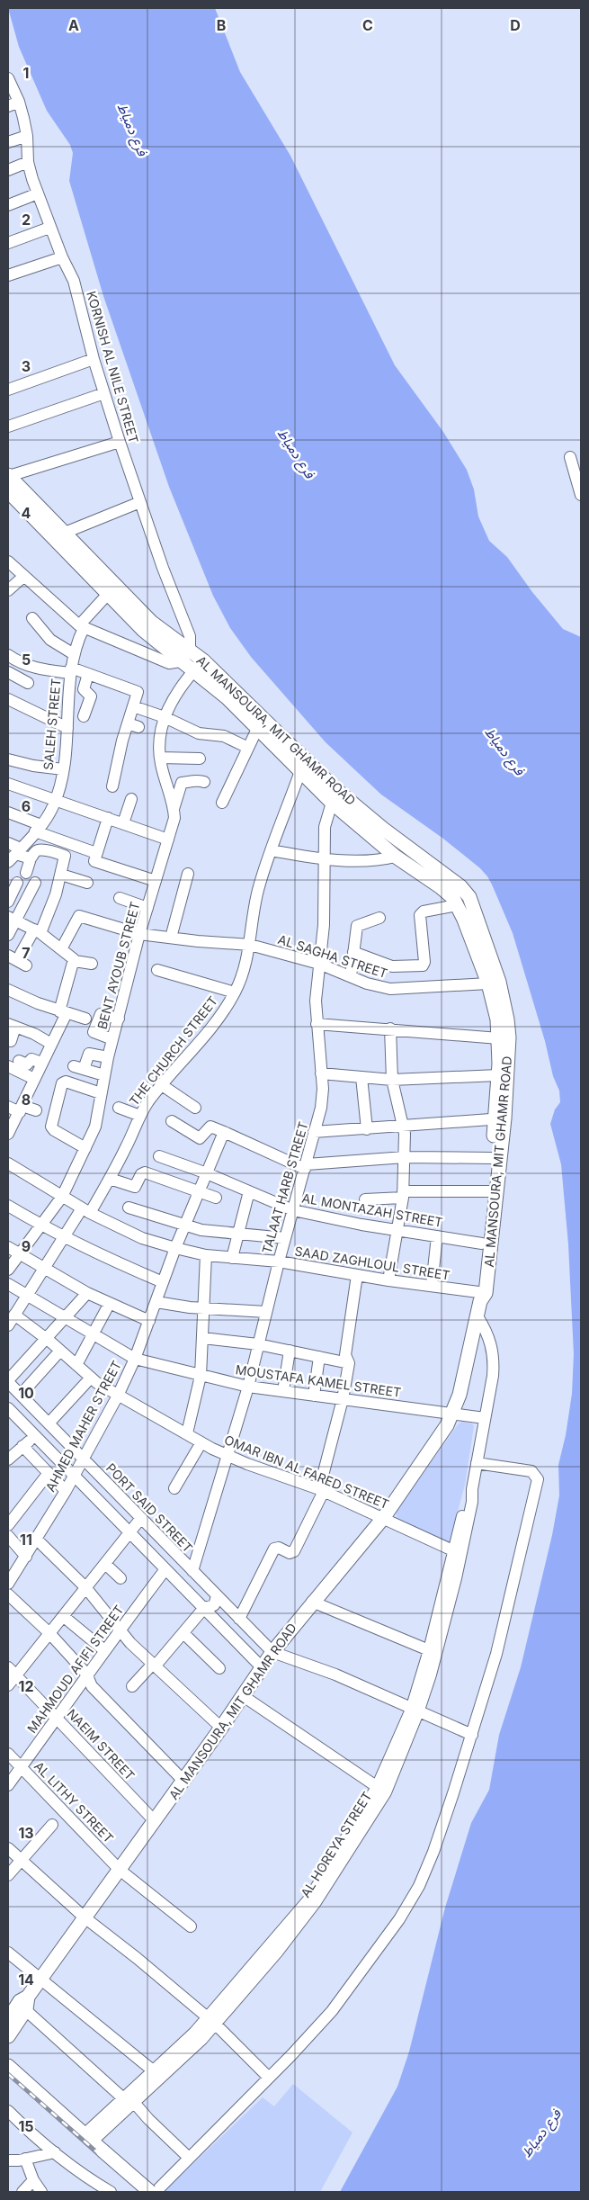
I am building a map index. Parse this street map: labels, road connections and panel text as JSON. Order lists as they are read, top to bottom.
{
  "streets": {
    "main road": ["AL MANSOURA, MIT GHAMR ROAD"],
    "street": [
      "KORNISH AL NILE STREET",
      "SALEH STREET",
      "AL SAGHA STREET",
      "BENT AYOUB STREET",
      "THE CHURCH STREET",
      "TALAAT HARB STREET",
      "AL MONTAZAH STREET",
      "SAAD ZAGHLOUL STREET",
      "MOUSTAFA KAMEL STREET",
      "AHMED MAHER STREET",
      "OMAR IBN AL FARED STREET",
      "PORT SAID STREET",
      "MAHMOUD AFIFI STREET",
      "NAEIM STREET",
      "AL LITHY STREET",
      "AL HOREYA STREET"
    ]
  },
  "crossings": [
    ["KORNISH AL NILE STREET", "AL MANSOURA, MIT GHAMR ROAD"],
    ["SALEH STREET", "AL MANSOURA, MIT GHAMR ROAD"],
    ["AL MANSOURA, MIT GHAMR ROAD", "AL SAGHA STREET"],
    ["AL MANSOURA, MIT GHAMR ROAD", "BENT AYOUB STREET"],
    ["AL MANSOURA, MIT GHAMR ROAD", "THE CHURCH STREET"],
    ["AL MANSOURA, MIT GHAMR ROAD", "TALAAT HARB STREET"],
    ["AL MANSOURA, MIT GHAMR ROAD", "AL MONTAZAH STREET"],
    ["AL MANSOURA, MIT GHAMR ROAD", "SAAD ZAGHLOUL STREET"],
    ["AL MANSOURA, MIT GHAMR ROAD", "MOUSTAFA KAMEL STREET"],
    ["AL MANSOURA, MIT GHAMR ROAD", "OMAR IBN AL FARED STREET"],
    ["AL MANSOURA, MIT GHAMR ROAD", "PORT SAID STREET"],
    ["AL MANSOURA, MIT GHAMR ROAD", "NAEIM STREET"],
    ["AL MANSOURA, MIT GHAMR ROAD", "AL LITHY STREET"],
    ["AL MANSOURA, MIT GHAMR ROAD", "AL HOREYA STREET"],
    ["AL SAGHA STREET", "BENT AYOUB STREET"],
    ["AL SAGHA STREET", "THE CHURCH STREET"],
    ["AL SAGHA STREET", "TALAAT HARB STREET"],
    ["BENT AYOUB STREET", "SAAD ZAGHLOUL STREET"],
    ["THE CHURCH STREET", "SAAD ZAGHLOUL STREET"],
    ["THE CHURCH STREET", "MOUSTAFA KAMEL STREET"],
    ["THE CHURCH STREET", "OMAR IBN AL FARED STREET"],
    ["TALAAT HARB STREET", "AL MONTAZAH STREET"],
    ["TALAAT HARB STREET", "SAAD ZAGHLOUL STREET"],
    ["TALAAT HARB STREET", "MOUSTAFA KAMEL STREET"],
    ["TALAAT HARB STREET", "OMAR IBN AL FARED STREET"],
    ["TALAAT HARB STREET", "PORT SAID STREET"],
    ["AL MONTAZAH STREET", "AHMED MAHER STREET"],
    ["SAAD ZAGHLOUL STREET", "AHMED MAHER STREET"],
    ["MOUSTAFA KAMEL STREET", "AHMED MAHER STREET"],
    ["MOUSTAFA KAMEL STREET", "AL HOREYA STREET"],
    ["AHMED MAHER STREET", "OMAR IBN AL FARED STREET"],
    ["AHMED MAHER STREET", "PORT SAID STREET"],
    ["OMAR IBN AL FARED STREET", "AL HOREYA STREET"],
    ["MAHMOUD AFIFI STREET", "NAEIM STREET"],
    ["MAHMOUD AFIFI STREET", "AL LITHY STREET"]
  ],
  "water": ["فرع دمياط"],
  "grid": {
    "columns": [
      "A",
      "B",
      "C",
      "D"
    ],
    "rows": [
      "1",
      "2",
      "3",
      "4",
      "5",
      "6",
      "7",
      "8",
      "9",
      "10",
      "11",
      "12",
      "13",
      "14",
      "15"
    ]
  }
}
